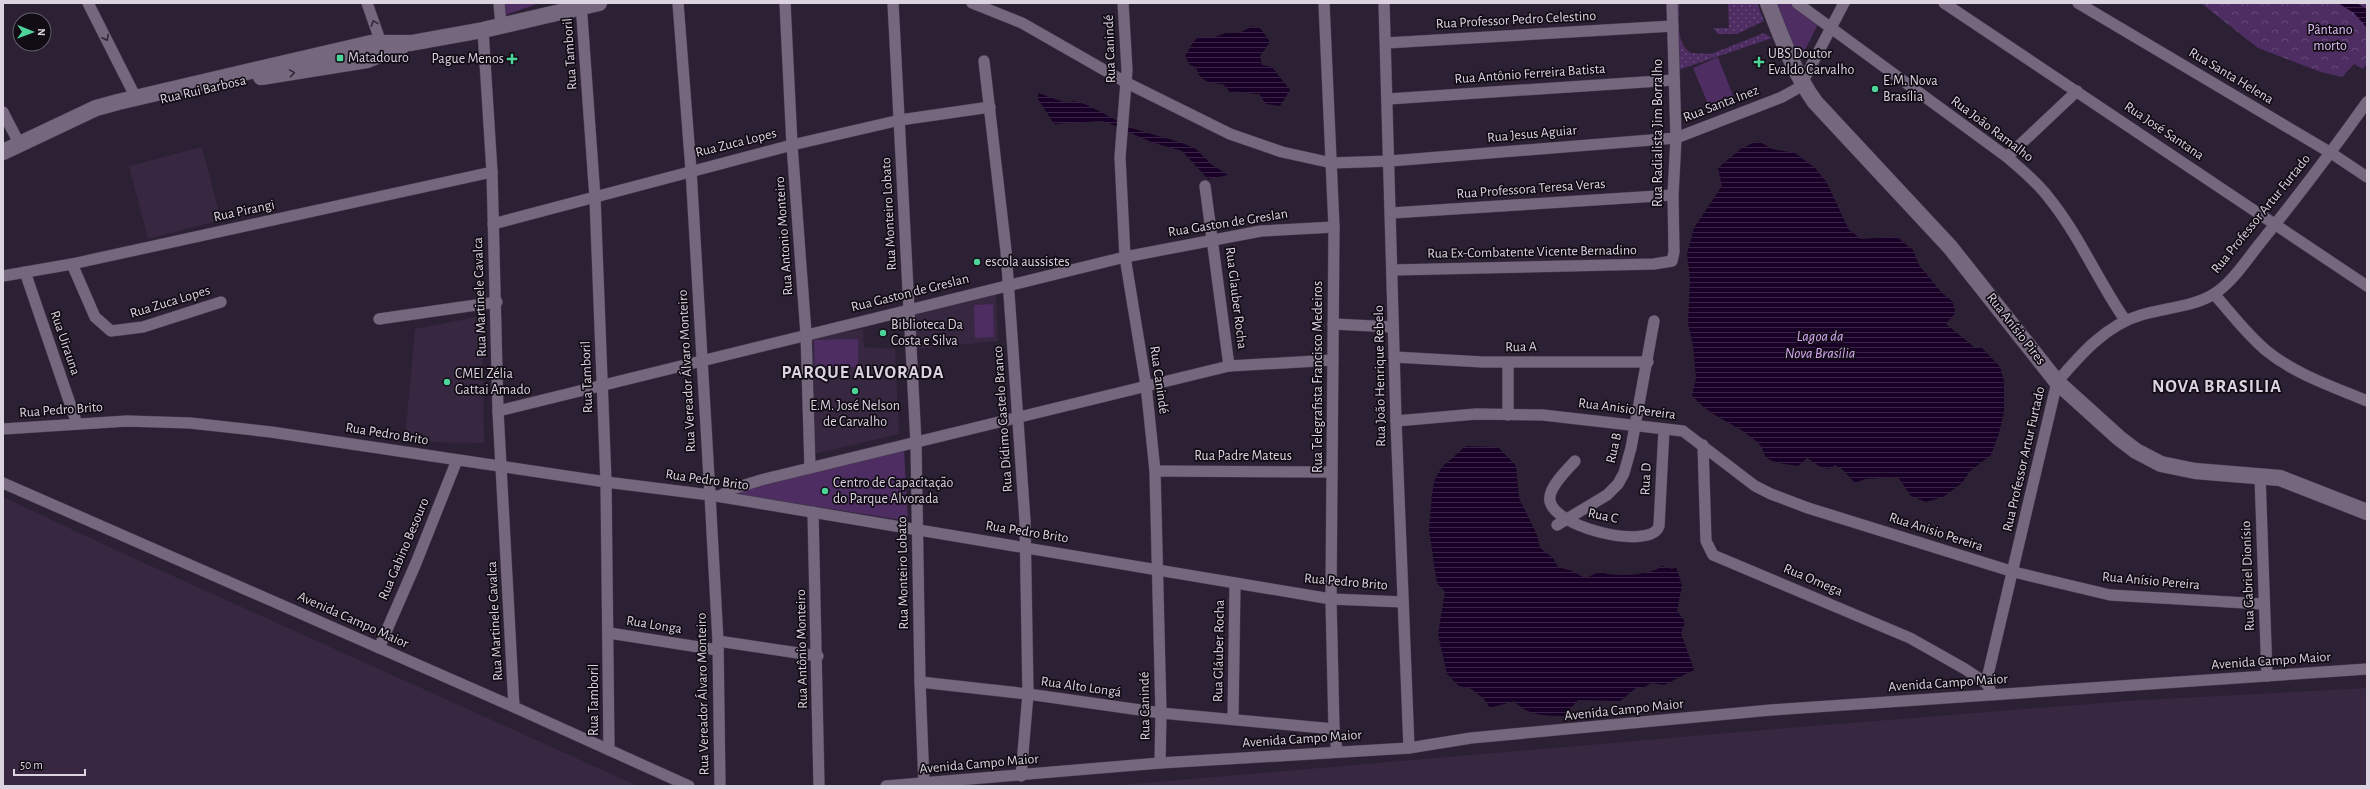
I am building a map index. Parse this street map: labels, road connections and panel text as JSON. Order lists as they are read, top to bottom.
{
  "streets": {
    "street": [
      "Rua Professor Pedro Celestino",
      "Rua Canindé",
      "Rua Tamboril",
      "Rua Antônio Ferreira Batista",
      "Rua Santa Helena",
      "Rua Rui Barbosa",
      "Rua Santa Inez",
      "Rua João Ramalho",
      "Rua José Santana",
      "Rua Radialista Jim Borralho",
      "Rua Jesus Aguiar",
      "Rua Zuca Lopes",
      "Rua Professora Teresa Veras",
      "Rua Pirangi",
      "Rua Monteiro Lobato",
      "Rua Professor Artur Furtado",
      "Rua Gaston de Greslan",
      "Rua Antonio Monteiro",
      "Rua Ex-Combatente Vicente Bernadino",
      "Rua Martinele Cavalca",
      "Rua Glauber Rocha",
      "Rua Anísio Pires",
      "Rua Uirauna",
      "Rua A",
      "Rua Vereador Álvaro Monteiro",
      "Rua João Henrique Rebelo",
      "Rua Telegrafista Francisco Medeiros",
      "Rua Anisio Pereira",
      "Rua Pedro Brito",
      "Rua Dídimo Castelo Branco",
      "Rua B",
      "Rua Padre Mateus",
      "Rua D",
      "Rua C",
      "Rua Gabino Besouro",
      "Rua Gabriel Dionísio",
      "Rua Omega",
      "Rua Anísio Pereira",
      "Avenida Campo Maior",
      "Rua Longa",
      "Rua Antônio Monteiro",
      "Rua Gláuber Rocha",
      "Rua Alto Longá"
    ]
  },
  "crossings": [
    ["Rua Professor Pedro Celestino", "Rua Radialista Jim Borralho"],
    ["Rua Professor Pedro Celestino", "Rua João Henrique Rebelo"],
    ["Rua Canindé", "Rua Jesus Aguiar"],
    ["Rua Canindé", "Rua Gaston de Greslan"],
    ["Rua Canindé", "Rua Pedro Brito"],
    ["Rua Canindé", "Rua Padre Mateus"],
    ["Rua Canindé", "Avenida Campo Maior"],
    ["Rua Canindé", "Rua Alto Longá"],
    ["Rua Tamboril", "Rua Rui Barbosa"],
    ["Rua Tamboril", "Rua Zuca Lopes"],
    ["Rua Tamboril", "Rua Gaston de Greslan"],
    ["Rua Tamboril", "Rua Pedro Brito"],
    ["Rua Tamboril", "Avenida Campo Maior"],
    ["Rua Tamboril", "Rua Longa"],
    ["Rua Antônio Ferreira Batista", "Rua Radialista Jim Borralho"],
    ["Rua Antônio Ferreira Batista", "Rua João Henrique Rebelo"],
    ["Rua Santa Helena", "Rua Professor Artur Furtado"],
    ["Rua Rui Barbosa", "Rua Martinele Cavalca"],
    ["Rua Santa Inez", "Rua João Ramalho"],
    ["Rua Santa Inez", "Rua Radialista Jim Borralho"],
    ["Rua Santa Inez", "Rua Jesus Aguiar"],
    ["Rua Santa Inez", "Rua Anísio Pires"],
    ["Rua João Ramalho", "Rua Professor Artur Furtado"],
    ["Rua José Santana", "Rua Professor Artur Furtado"],
    ["Rua Radialista Jim Borralho", "Rua Jesus Aguiar"],
    ["Rua Radialista Jim Borralho", "Rua Professora Teresa Veras"],
    ["Rua Radialista Jim Borralho", "Rua Ex-Combatente Vicente Bernadino"],
    ["Rua Jesus Aguiar", "Rua João Henrique Rebelo"],
    ["Rua Jesus Aguiar", "Rua Telegrafista Francisco Medeiros"],
    ["Rua Zuca Lopes", "Rua Pirangi"],
    ["Rua Zuca Lopes", "Rua Monteiro Lobato"],
    ["Rua Zuca Lopes", "Rua Antonio Monteiro"],
    ["Rua Zuca Lopes", "Rua Martinele Cavalca"],
    ["Rua Zuca Lopes", "Rua Vereador Álvaro Monteiro"],
    ["Rua Zuca Lopes", "Rua Dídimo Castelo Branco"],
    ["Rua Professora Teresa Veras", "Rua João Henrique Rebelo"],
    ["Rua Pirangi", "Rua Martinele Cavalca"],
    ["Rua Pirangi", "Rua Uirauna"],
    ["Rua Monteiro Lobato", "Rua Gaston de Greslan"],
    ["Rua Monteiro Lobato", "Rua Pedro Brito"],
    ["Rua Monteiro Lobato", "Avenida Campo Maior"],
    ["Rua Monteiro Lobato", "Rua Alto Longá"],
    ["Rua Professor Artur Furtado", "Rua Anísio Pires"],
    ["Rua Professor Artur Furtado", "Rua Anisio Pereira"],
    ["Rua Professor Artur Furtado", "Rua Omega"],
    ["Rua Professor Artur Furtado", "Rua Anísio Pereira"],
    ["Rua Gaston de Greslan", "Rua Antonio Monteiro"],
    ["Rua Gaston de Greslan", "Rua Martinele Cavalca"],
    ["Rua Gaston de Greslan", "Rua Glauber Rocha"],
    ["Rua Gaston de Greslan", "Rua Vereador Álvaro Monteiro"],
    ["Rua Gaston de Greslan", "Rua Telegrafista Francisco Medeiros"],
    ["Rua Gaston de Greslan", "Rua Dídimo Castelo Branco"],
    ["Rua Ex-Combatente Vicente Bernadino", "Rua João Henrique Rebelo"],
    ["Rua Martinele Cavalca", "Rua Pedro Brito"],
    ["Rua Martinele Cavalca", "Avenida Campo Maior"],
    ["Rua Anísio Pires", "Rua Gabriel Dionísio"],
    ["Rua Uirauna", "Rua Pedro Brito"],
    ["Rua A", "Rua João Henrique Rebelo"],
    ["Rua A", "Rua B"],
    ["Rua Vereador Álvaro Monteiro", "Rua Pedro Brito"],
    ["Rua Vereador Álvaro Monteiro", "Rua Longa"],
    ["Rua João Henrique Rebelo", "Rua Anisio Pereira"],
    ["Rua João Henrique Rebelo", "Rua Pedro Brito"],
    ["Rua João Henrique Rebelo", "Avenida Campo Maior"],
    ["Rua Telegrafista Francisco Medeiros", "Rua Pedro Brito"],
    ["Rua Telegrafista Francisco Medeiros", "Rua Padre Mateus"],
    ["Rua Telegrafista Francisco Medeiros", "Avenida Campo Maior"],
    ["Rua Telegrafista Francisco Medeiros", "Rua Alto Longá"],
    ["Rua Anisio Pereira", "Rua B"],
    ["Rua Anisio Pereira", "Rua D"],
    ["Rua Anisio Pereira", "Rua Omega"],
    ["Rua Anisio Pereira", "Rua Anísio Pereira"],
    ["Rua Pedro Brito", "Rua Dídimo Castelo Branco"],
    ["Rua Pedro Brito", "Rua Gabino Besouro"],
    ["Rua Pedro Brito", "Rua Antônio Monteiro"],
    ["Rua Pedro Brito", "Rua Gláuber Rocha"],
    ["Rua Dídimo Castelo Branco", "Avenida Campo Maior"],
    ["Rua Dídimo Castelo Branco", "Rua Alto Longá"],
    ["Rua B", "Rua C"],
    ["Rua D", "Rua C"],
    ["Rua Gabino Besouro", "Avenida Campo Maior"],
    ["Rua Gabriel Dionísio", "Rua Anísio Pereira"],
    ["Rua Gabriel Dionísio", "Avenida Campo Maior"],
    ["Rua Omega", "Avenida Campo Maior"],
    ["Rua Longa", "Rua Antônio Monteiro"],
    ["Rua Gláuber Rocha", "Rua Alto Longá"]
  ],
  "districts": ["PARQUE ALVORADA", "NOVA BRASILIA"],
  "water": ["Lagoa da Nova Brasília"],
  "parks": ["Pântano morto"],
  "places": {
    "transit": ["Matadouro"],
    "health": ["Pague Menos", "UBS Doutor Evaldo Carvalho"],
    "other": [
      "E.M. Nova Brasília",
      "escola aussistes",
      "Biblioteca Da Costa e Silva",
      "CMEI Zélia Gattai Amado",
      "E.M. José Nelson de Carvalho",
      "Centro de Capacitação do Parque Alvorada"
    ]
  },
  "scale_bar": "50 m",
  "north": "right"
}
